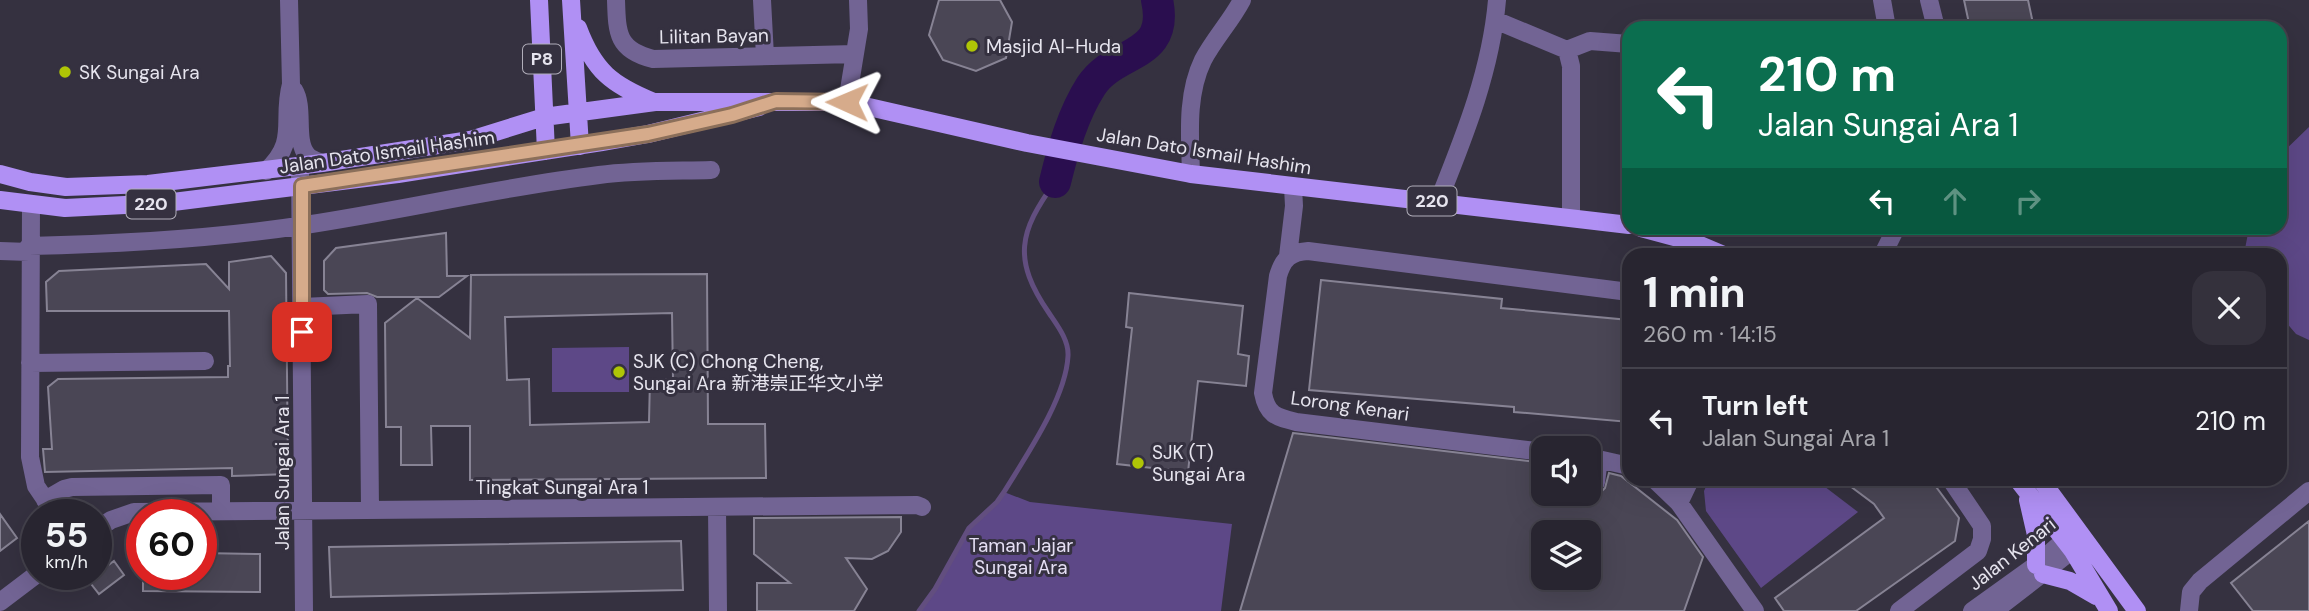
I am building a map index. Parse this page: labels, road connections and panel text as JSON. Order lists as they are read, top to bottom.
{
  "streets": {
    "main road": ["P8", "Jalan Dato Ismail Hashim", "220"],
    "street": [
      "Lilitan Bayan",
      "Lorong Kenari",
      "Jalan Sungai Ara 1",
      "Tingkat Sungai Ara 1",
      "Jalan Kenari"
    ]
  },
  "crossings": [
    ["P8", "Jalan Dato Ismail Hashim"],
    ["Jalan Dato Ismail Hashim", "Lorong Kenari"],
    ["Jalan Dato Ismail Hashim", "Jalan Sungai Ara 1"],
    ["Jalan Sungai Ara 1", "Tingkat Sungai Ara 1"]
  ],
  "parks": ["Taman Jajar Sungai Ara"],
  "places": [
    "Masjid Al-Huda",
    "SK Sungai Ara",
    "SJK (C) Chong Cheng, Sungai Ara 新港崇正华文小学",
    "SJK (T) Sungai Ara"
  ],
  "page": {
    "turn": ["210 m", "Jalan Sungai Ara 1"],
    "heading": ["1 min", "260 m · 14:15"],
    "list": [
      {
        "name": "Turn left",
        "note": "Jalan Sungai Ara 1",
        "value": "210 m"
      }
    ],
    "speed": "55 km/h",
    "limit": "60"
  }
}
